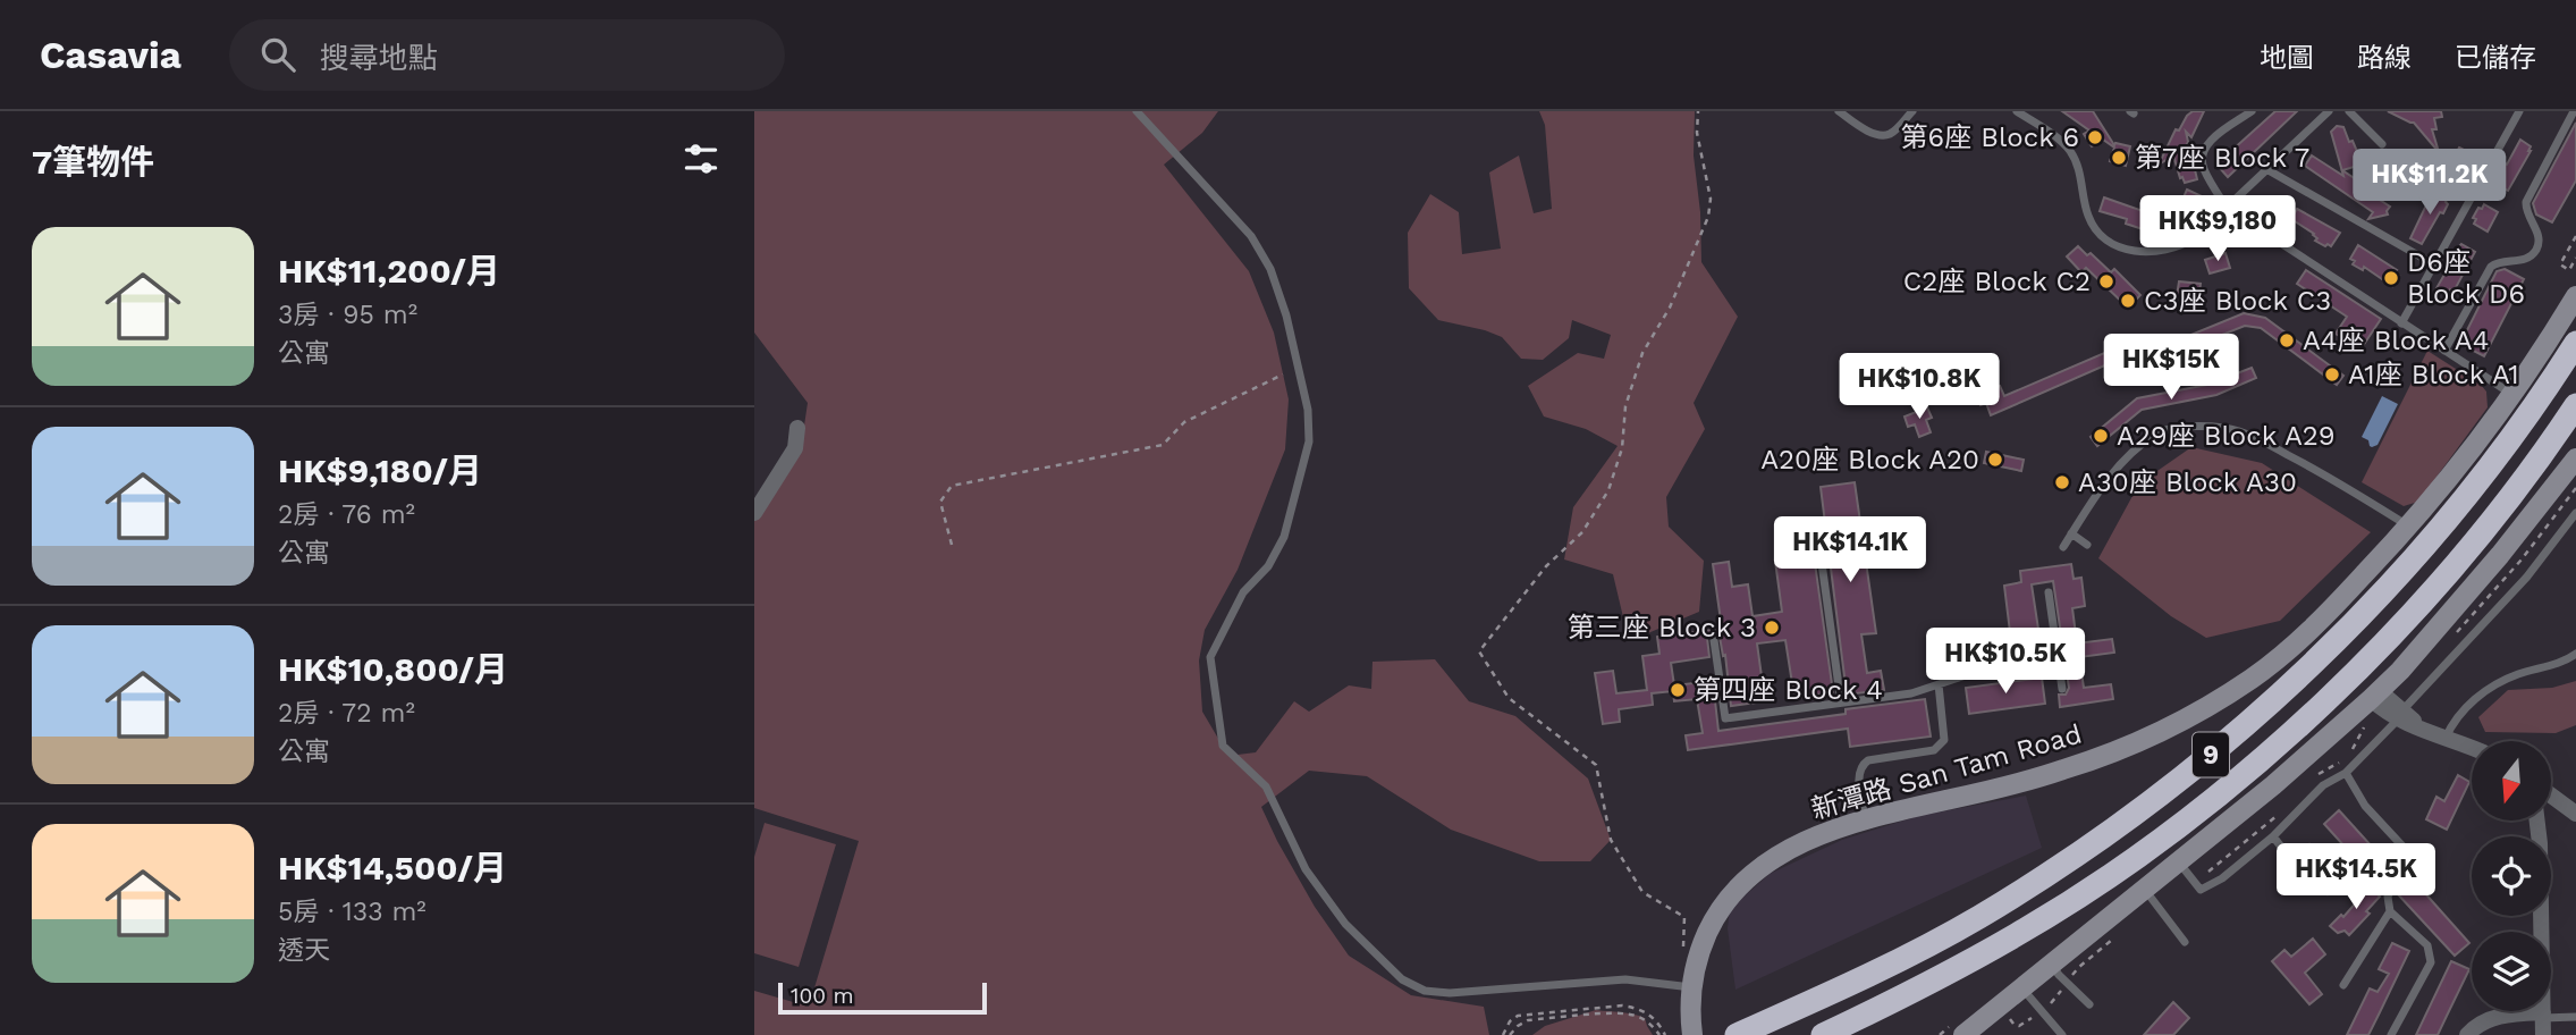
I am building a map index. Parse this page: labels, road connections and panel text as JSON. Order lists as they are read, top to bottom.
{
  "streets": {
    "highway": ["9"],
    "street": ["新潭路 San Tam Road"]
  },
  "places": [
    "第6座 Block 6",
    "第7座 Block 7",
    "D6座 Block D6",
    "C2座 Block C2",
    "C3座 Block C3",
    "A4座 Block A4",
    "A1座 Block A1",
    "A29座 Block A29",
    "A20座 Block A20",
    "A30座 Block A30",
    "第三座 Block 3",
    "第四座 Block 4"
  ],
  "scale_bar": "100 m",
  "north": "bottom",
  "page": {
    "header": "Casavia",
    "search": "搜尋地點",
    "nav": ["地圖", "路線", "已儲存"],
    "heading": "7筆物件",
    "price": [
      "HK$11.2K",
      "HK$9,180",
      "HK$15K",
      "HK$10.8K",
      "HK$14.1K",
      "HK$10.5K",
      "HK$14.5K"
    ],
    "list": [
      {
        "name": "HK$11,200/月",
        "note": "3房 · 95 m² · 公寓"
      },
      {
        "name": "HK$9,180/月",
        "note": "2房 · 76 m² · 公寓"
      },
      {
        "name": "HK$10,800/月",
        "note": "2房 · 72 m² · 公寓"
      },
      {
        "name": "HK$14,500/月",
        "note": "5房 · 133 m² · 透天"
      }
    ],
    "scale": "100 m"
  }
}
